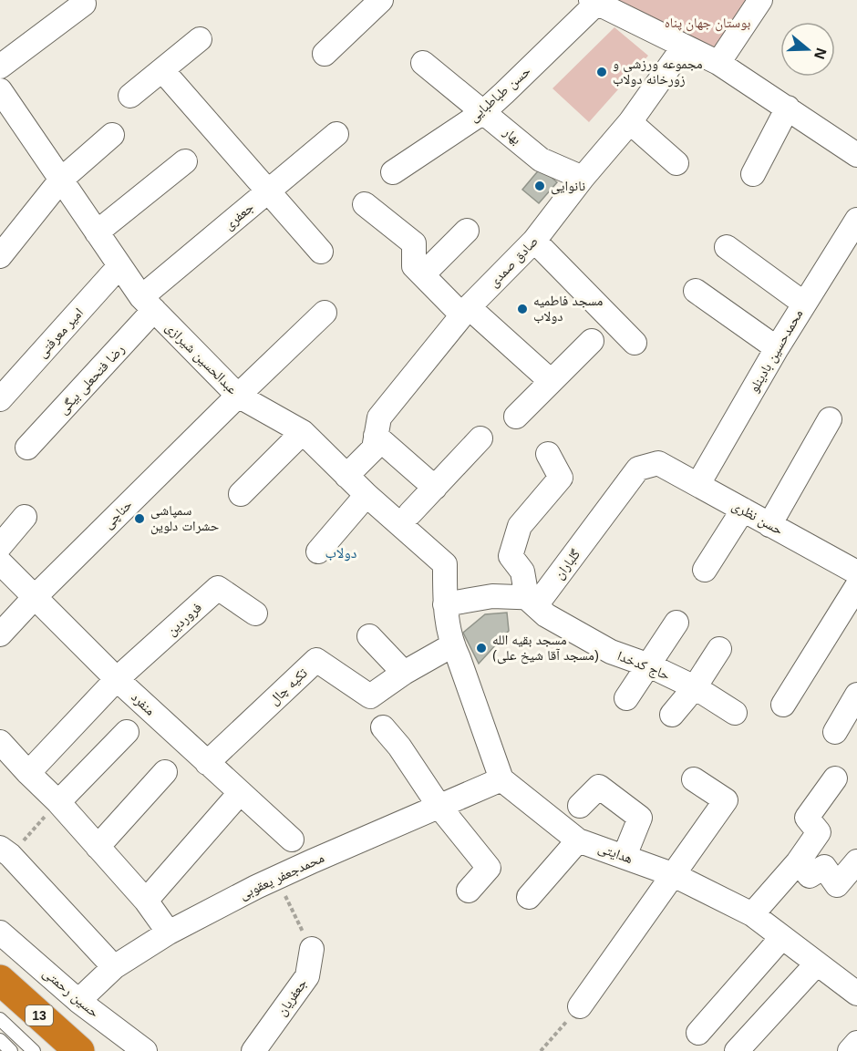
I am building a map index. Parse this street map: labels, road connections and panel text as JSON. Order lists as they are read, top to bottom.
{
  "streets": {
    "highway": ["13"],
    "street": [
      "حسن طباطبایی",
      "بهار",
      "جعفری",
      "صادق صمدی",
      "امیر معرفتی",
      "محمدحسین بادینلو",
      "عبدالحسین شیرازی",
      "رضا فتحعلی بیگی",
      "حناچی",
      "حسن نظری",
      "گلباران",
      "فروردین",
      "حاج کدخدا",
      "تکیه چال",
      "منفرد",
      "هدایتی",
      "محمدجعفر یعقوبی",
      "حسین رحمتی",
      "جعفریان"
    ]
  },
  "crossings": [
    ["حسن طباطبایی", "بهار"],
    ["بهار", "صادق صمدی"],
    ["جعفری", "عبدالحسین شیرازی"],
    ["جعفری", "رضا فتحعلی بیگی"],
    ["صادق صمدی", "عبدالحسین شیرازی"],
    ["امیر معرفتی", "عبدالحسین شیرازی"],
    ["محمدحسین بادینلو", "حسن نظری"],
    ["عبدالحسین شیرازی", "رضا فتحعلی بیگی"],
    ["عبدالحسین شیرازی", "حناچی"],
    ["عبدالحسین شیرازی", "گلباران"],
    ["عبدالحسین شیرازی", "تکیه چال"],
    ["حناچی", "منفرد"],
    ["حسن نظری", "گلباران"],
    ["گلباران", "حاج کدخدا"],
    ["فروردین", "منفرد"],
    ["تکیه چال", "منفرد"],
    ["هدایتی", "محمدجعفر یعقوبی"],
    ["محمدجعفر یعقوبی", "حسین رحمتی"]
  ],
  "districts": ["دولاب"],
  "parks": ["بوستان جهان پناه"],
  "places": [
    "مجموعه ورزشی و زورخانه دولاب",
    "نانوایی",
    "مسجد فاطمیه دولاب",
    "سمپاشی حشرات دلوین",
    "مسجد بقیه الله (مسجد آقا شیخ علی)"
  ],
  "north": "right"
}
